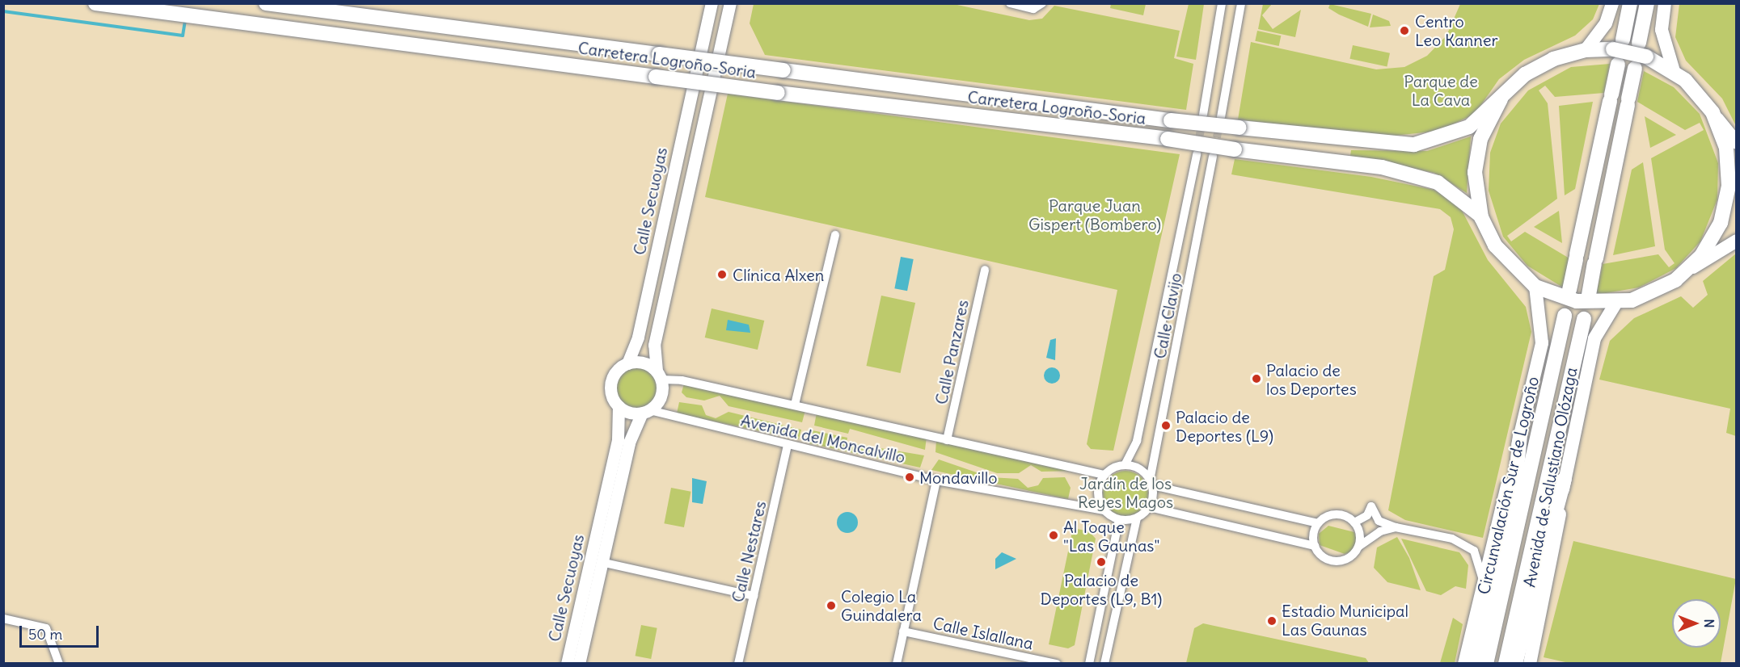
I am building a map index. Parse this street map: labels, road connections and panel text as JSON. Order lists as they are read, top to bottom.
{
  "streets": {
    "highway": ["Carretera Logroño-Soria", "Circunvalación Sur de Logroño"],
    "main road": ["Calle Secuoyas", "Avenida de Salustiano Olózaga"],
    "street": [
      "Calle Clavijo",
      "Calle Panzares",
      "Avenida del Moncalvillo",
      "Calle Nestares",
      "Calle Islallana"
    ]
  },
  "crossings": [
    ["Calle Secuoyas", "Avenida del Moncalvillo"],
    ["Calle Clavijo", "Avenida del Moncalvillo"],
    ["Calle Panzares", "Avenida del Moncalvillo"],
    ["Avenida del Moncalvillo", "Calle Nestares"]
  ],
  "parks": ["Parque de La Cava", "Parque Juan Gispert (Bombero)", "Jardín de los Reyes Magos"],
  "places": [
    "Centro Leo Kanner",
    "Clínica Alxen",
    "Palacio de los Deportes",
    "Palacio de Deportes (L9)",
    "Mondavillo",
    "Al Toque \"Las Gaunas\"",
    "Palacio de Deportes (L9, B1)",
    "Colegio La Guindalera",
    "Estadio Municipal Las Gaunas"
  ],
  "scale_bar": "50 m",
  "north": "right"
}
